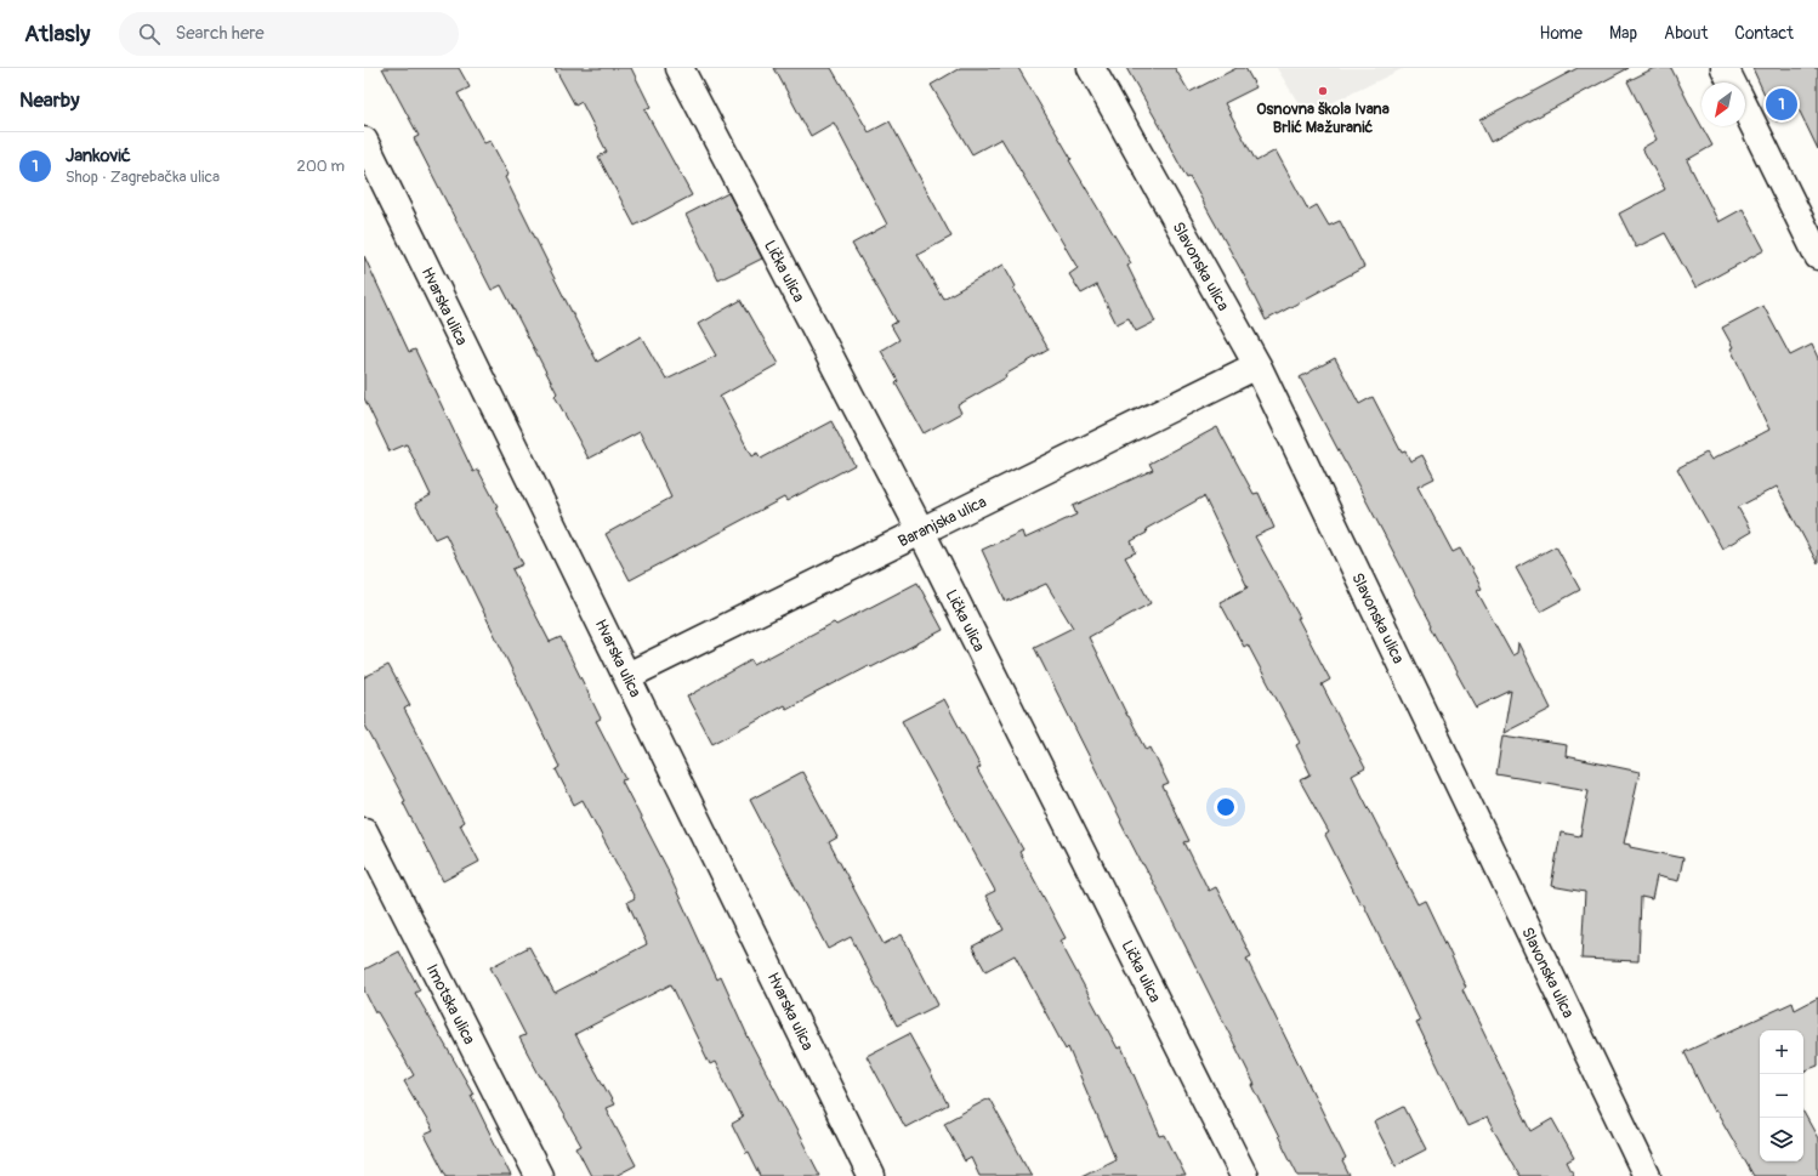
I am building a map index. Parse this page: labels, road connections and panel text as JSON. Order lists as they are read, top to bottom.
{
  "streets": {
    "street": [
      "Slavonska ulica",
      "Lička ulica",
      "Hvarska ulica",
      "Baranjska ulica",
      "Imotska ulica"
    ]
  },
  "crossings": [
    ["Slavonska ulica", "Baranjska ulica"],
    ["Lička ulica", "Baranjska ulica"],
    ["Hvarska ulica", "Baranjska ulica"]
  ],
  "places": ["Osnovna škola Ivana Brlić Mažuranić"],
  "north": "bottom left",
  "page": {
    "header": "Atlasly",
    "search": "Search here",
    "nav": [
      "Home",
      "Map",
      "About",
      "Contact"
    ],
    "heading": "Nearby",
    "pins": "1",
    "list": [
      {
        "mark": "1",
        "name": "Janković",
        "note": "Shop · Zagrebačka ulica",
        "value": "200 m"
      }
    ],
    "map_buttons": ["+", "−"]
  }
}
